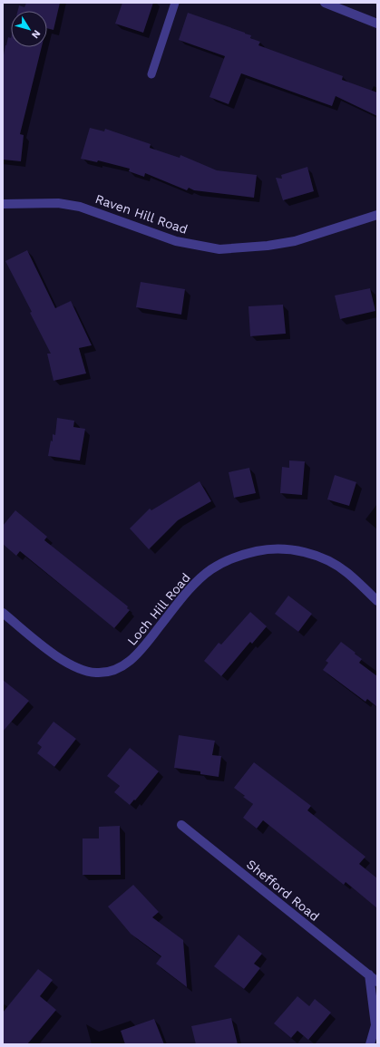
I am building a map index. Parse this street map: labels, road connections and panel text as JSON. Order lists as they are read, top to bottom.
{
  "streets": {
    "street": ["Raven Hill Road", "Loch Hill Road", "Shefford Road"]
  },
  "north": "bottom right"
}
